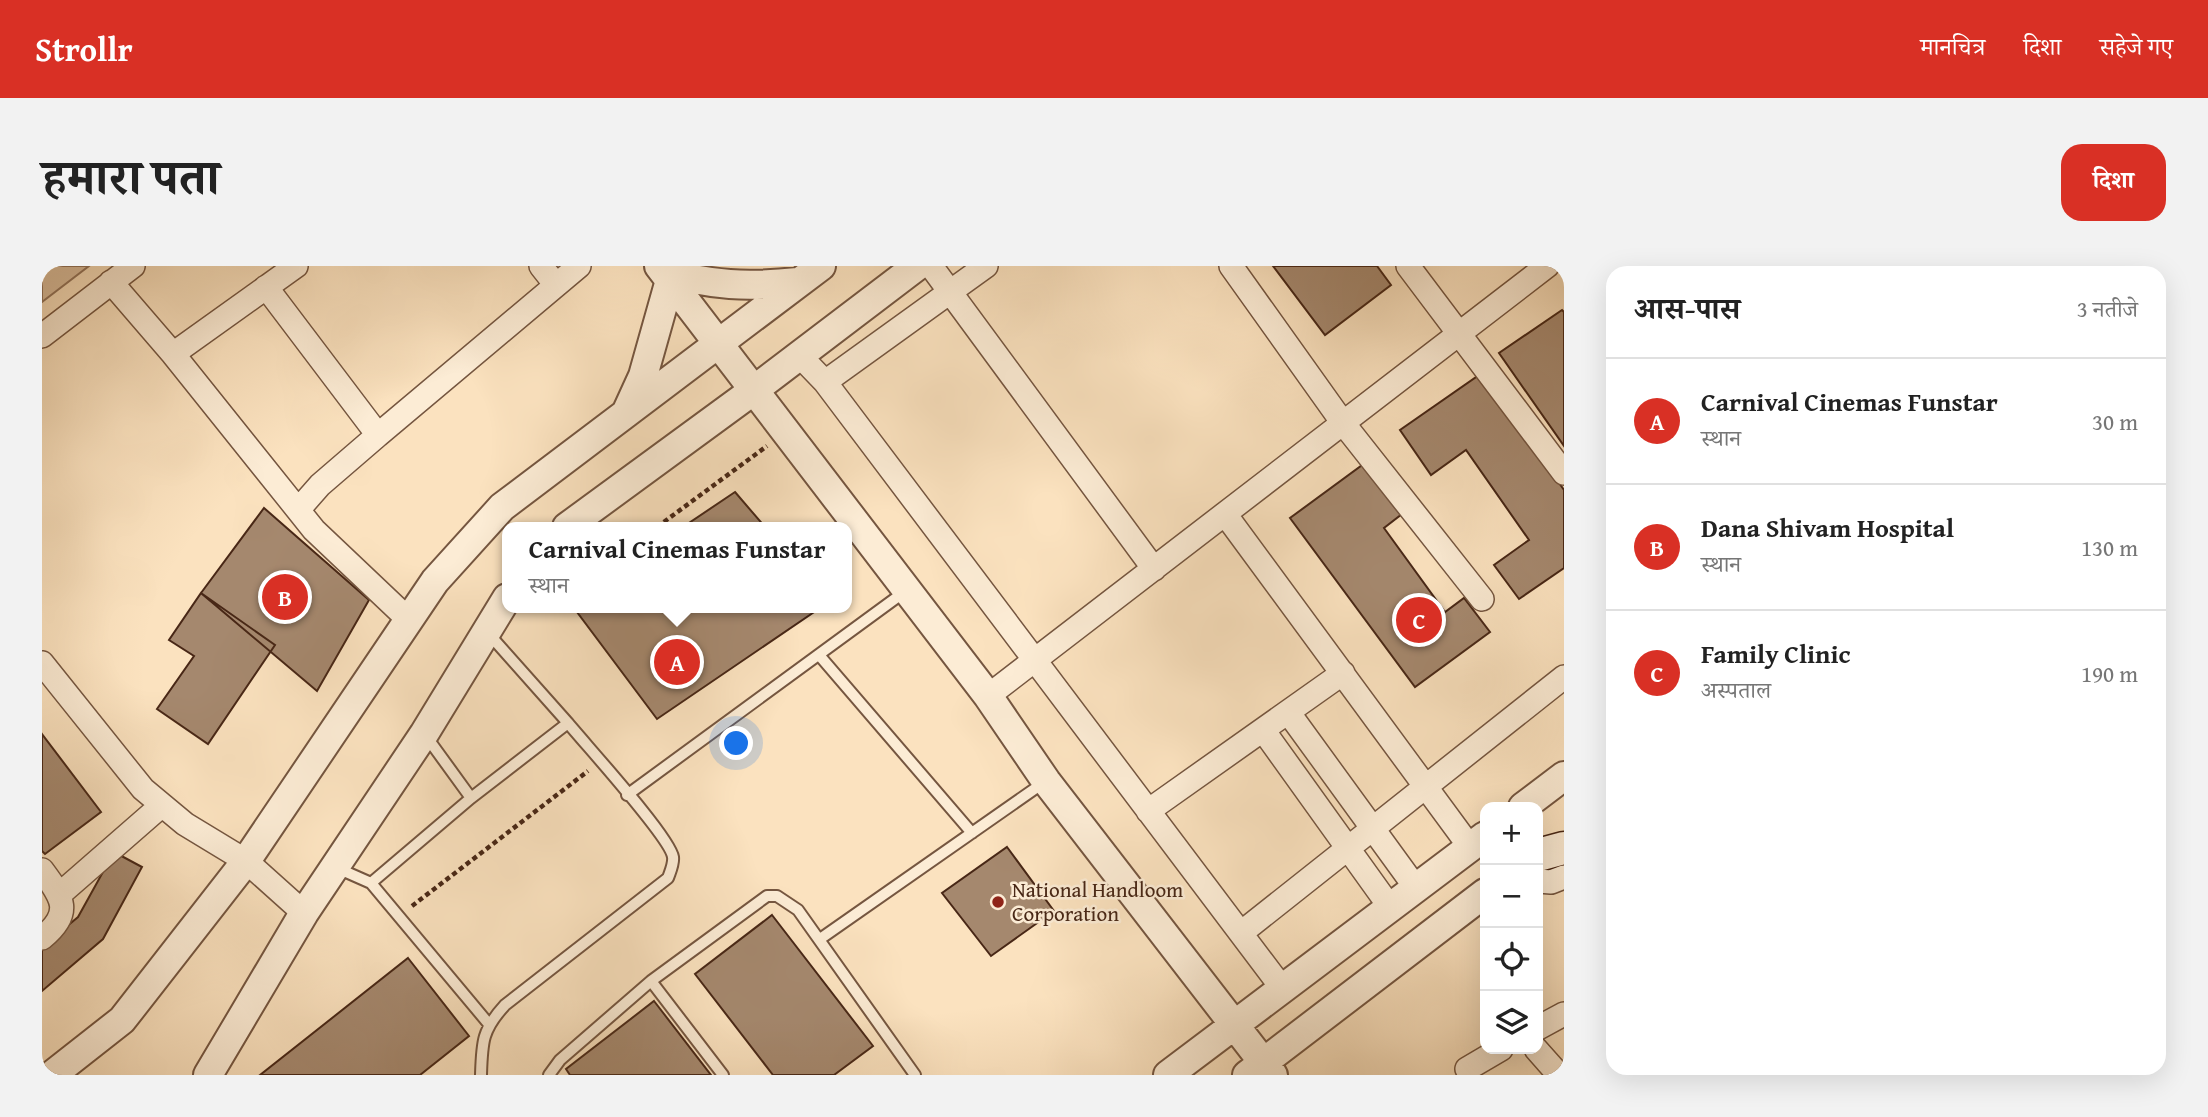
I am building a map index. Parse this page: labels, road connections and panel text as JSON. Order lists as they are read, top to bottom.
{
  "places": ["National Handloom Corporation"],
  "page": {
    "header": "Strollr",
    "nav": ["मानचित्र", "दिशा", "सहेजे गए"],
    "title": "हमारा पता",
    "buttons": "दिशा",
    "heading": ["आस-पास", "3 नतीजे"],
    "list": [
      {
        "mark": "A",
        "name": "Carnival Cinemas Funstar",
        "note": "स्थान",
        "value": "30 m"
      },
      {
        "mark": "B",
        "name": "Dana Shivam Hospital",
        "note": "स्थान",
        "value": "130 m"
      },
      {
        "mark": "C",
        "name": "Family Clinic",
        "note": "अस्पताल",
        "value": "190 m"
      }
    ],
    "popup": ["Carnival Cinemas Funstar", "स्थान"],
    "pins": ["B", "C", "A"],
    "map_buttons": ["+", "−"]
  }
}
